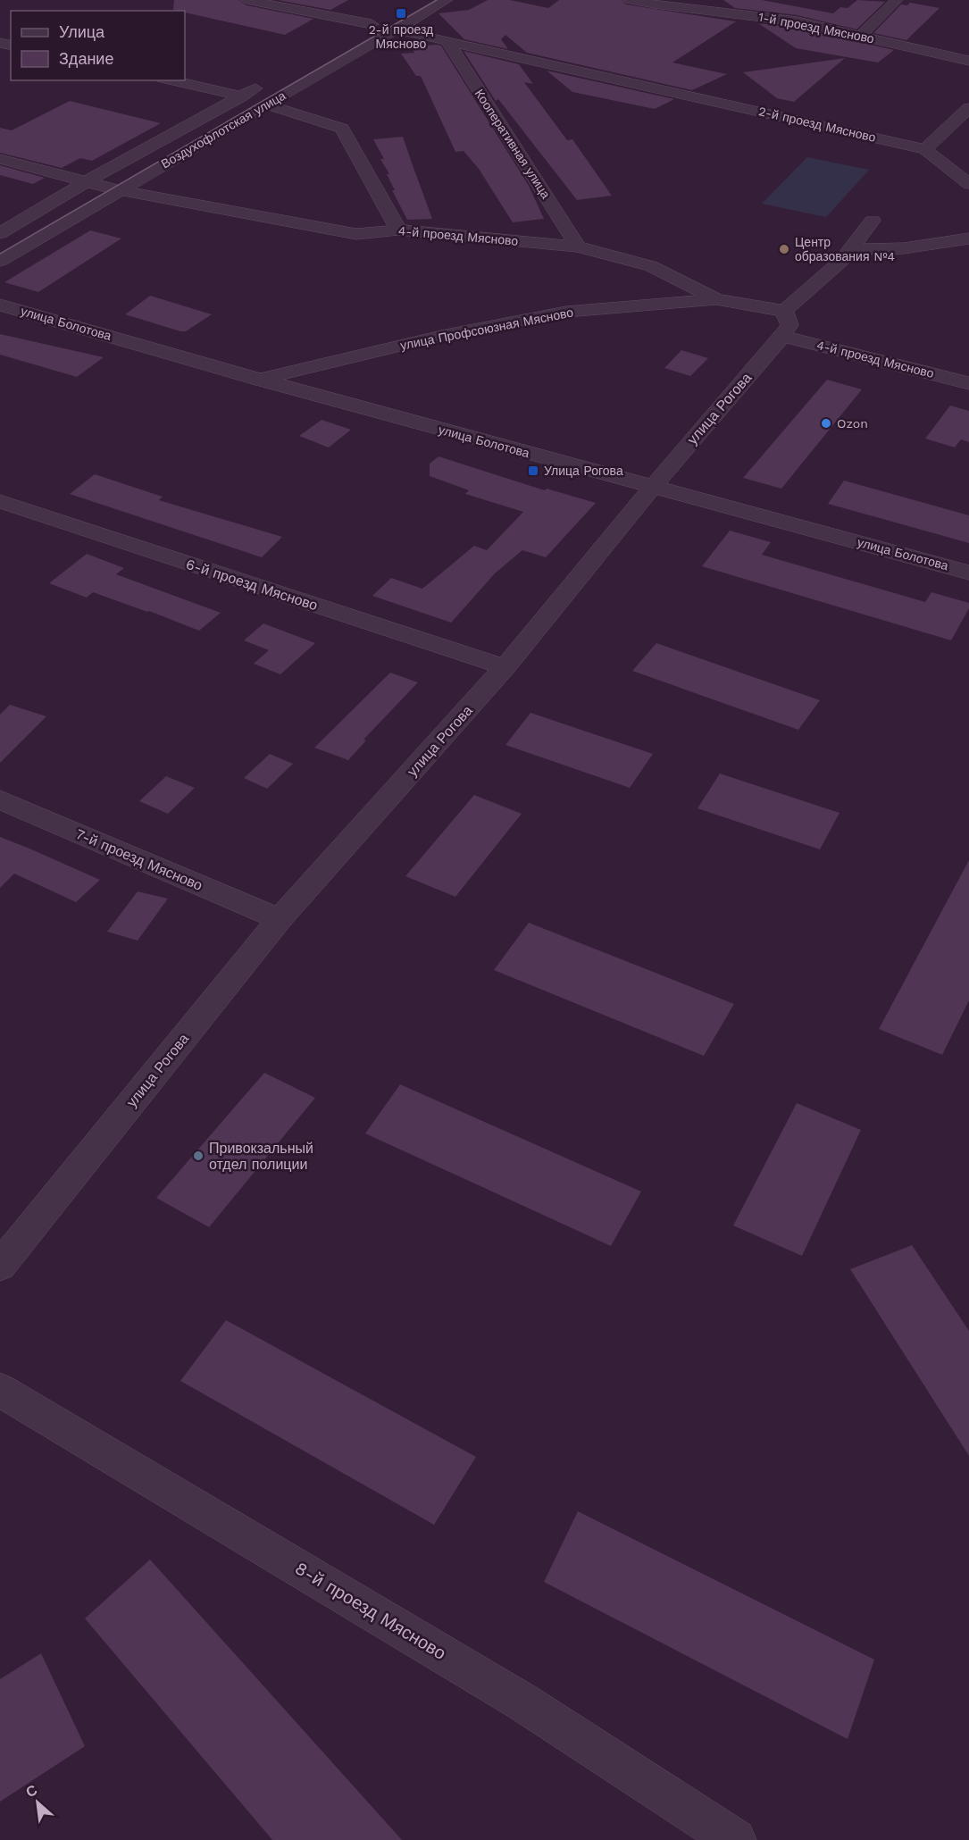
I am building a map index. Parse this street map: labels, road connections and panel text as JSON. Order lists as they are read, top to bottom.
{
  "streets": {
    "street": [
      "1-й проезд Мясново",
      "2-й проезд Мясново",
      "Воздухофлотская улица",
      "Кооперативная улица",
      "4-й проезд Мясново",
      "улица Болотова",
      "улица Профсоюзная Мясново",
      "улица Рогова",
      "6-й проезд Мясново",
      "7-й проезд Мясново",
      "8-й проезд Мясново"
    ]
  },
  "crossings": [
    ["2-й проезд Мясново", "Воздухофлотская улица"],
    ["2-й проезд Мясново", "Кооперативная улица"],
    ["Воздухофлотская улица", "4-й проезд Мясново"],
    ["Кооперативная улица", "4-й проезд Мясново"],
    ["4-й проезд Мясново", "улица Профсоюзная Мясново"],
    ["4-й проезд Мясново", "улица Рогова"],
    ["улица Болотова", "улица Профсоюзная Мясново"],
    ["улица Болотова", "улица Рогова"],
    ["улица Рогова", "6-й проезд Мясново"],
    ["улица Рогова", "7-й проезд Мясново"]
  ],
  "places": {
    "transit": ["2-й проезд Мясново", "Улица Рогова"],
    "other": ["Центр образования №4", "Ozon", "Привокзальный отдел полиции"]
  },
  "legend": ["Улица", "Здание"],
  "north": "top left"
}
